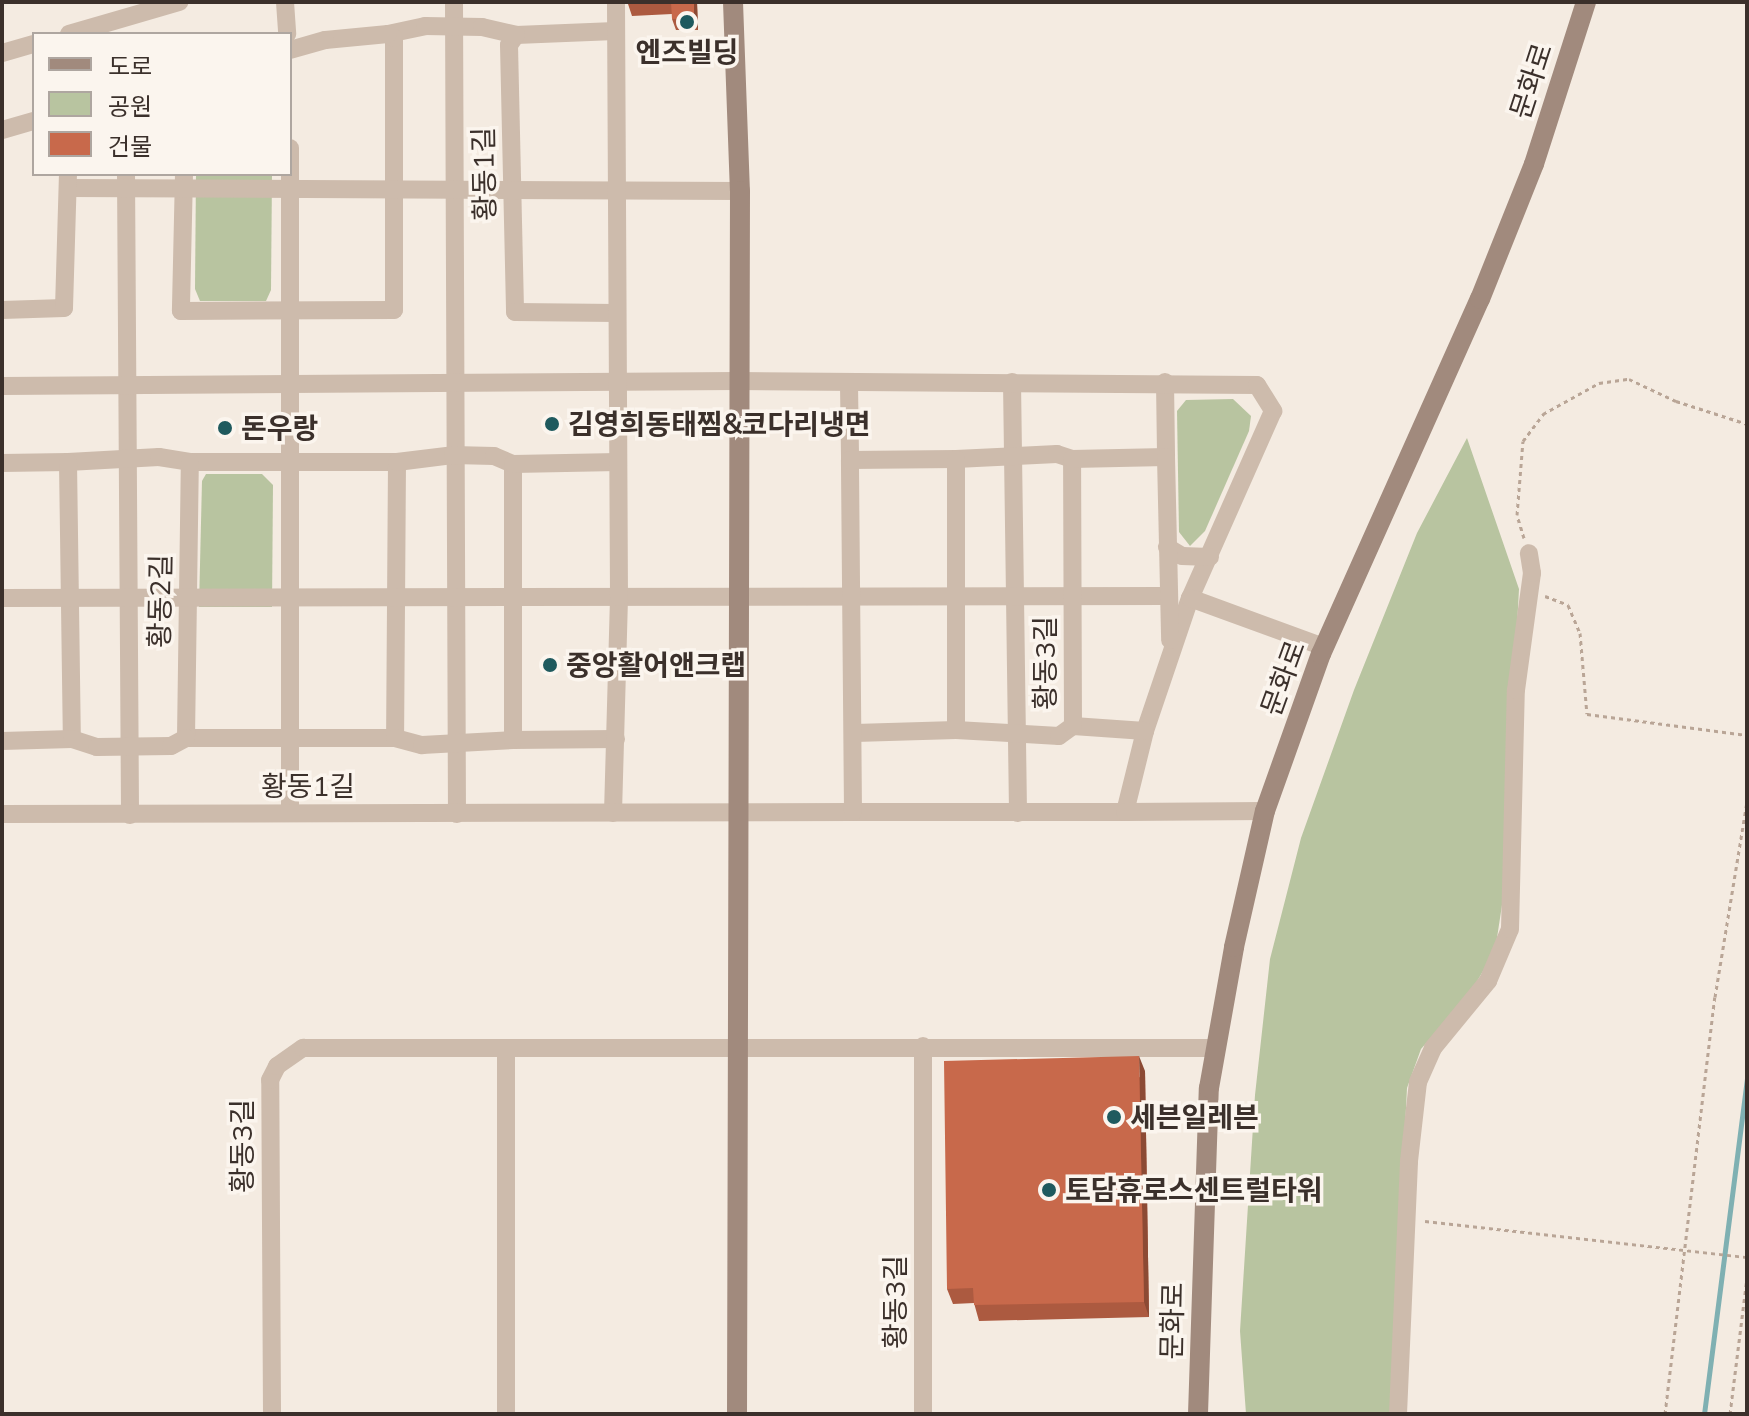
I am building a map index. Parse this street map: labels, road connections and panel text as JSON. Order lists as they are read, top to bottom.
{
  "streets": {
    "street": [
      "문화로",
      "황동1길",
      "황동2길",
      "황동3길"
    ]
  },
  "crossings": [
    ["문화로", "황동3길"]
  ],
  "places": [
    "엔즈빌딩",
    "김영희동태찜&코다리냉면",
    "돈우랑",
    "중앙활어앤크랩",
    "세븐일레븐",
    "토담휴로스센트럴타워"
  ],
  "legend": ["도로", "공원", "건물"]
}
